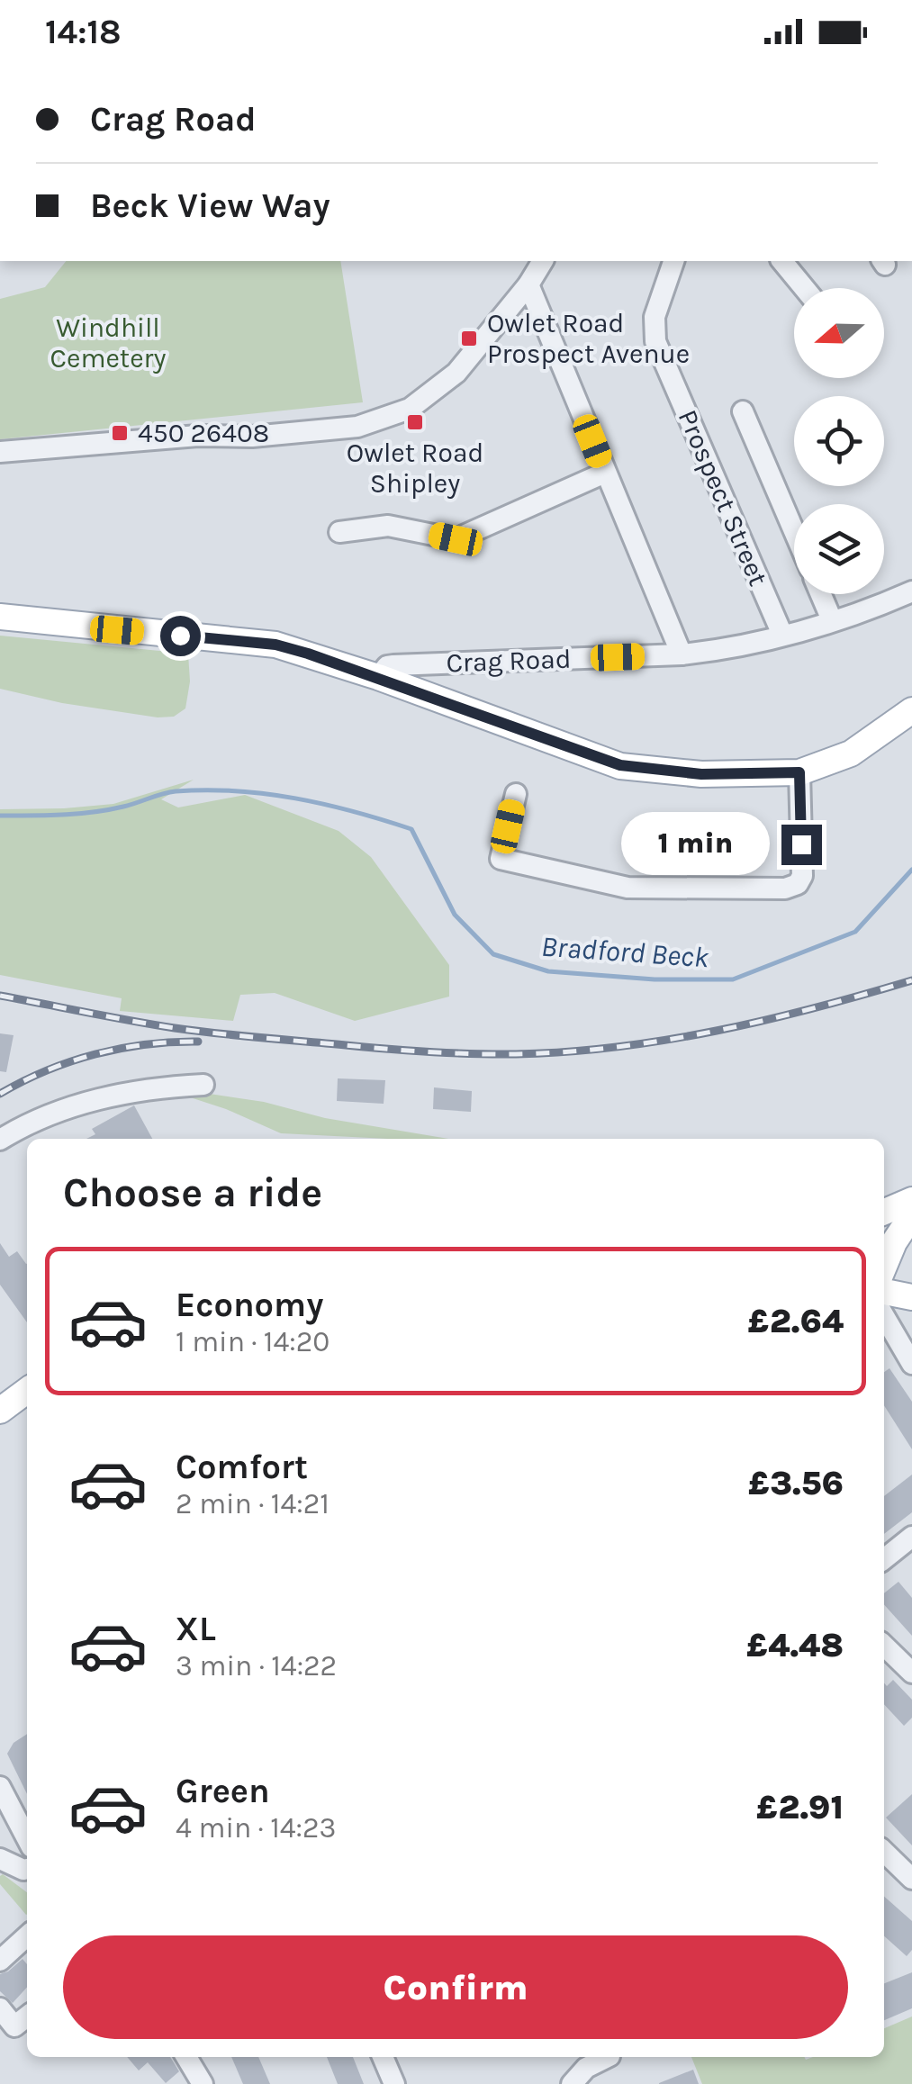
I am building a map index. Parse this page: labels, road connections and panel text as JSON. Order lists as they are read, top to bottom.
{
  "streets": {
    "street": ["Prospect Street", "Crag Road"]
  },
  "crossings": [
    ["Prospect Street", "Crag Road"]
  ],
  "water": ["Bradford Beck"],
  "parks": ["Windhill Cemetery"],
  "places": {
    "transit": ["Owlet Road Prospect Avenue", "Owlet Road Shipley", "450 26408"]
  },
  "north": "left",
  "page": {
    "status": "14:18",
    "banner": ["Crag Road", "Beck View Way"],
    "bubble": "1 min",
    "heading": "Choose a ride",
    "list": [
      {
        "name": "Economy",
        "note": "1 min · 14:20",
        "value": "£2.64"
      },
      {
        "name": "Comfort",
        "note": "2 min · 14:21",
        "value": "£3.56"
      },
      {
        "name": "XL",
        "note": "3 min · 14:22",
        "value": "£4.48"
      },
      {
        "name": "Green",
        "note": "4 min · 14:23",
        "value": "£2.91"
      }
    ],
    "buttons": "Confirm"
  }
}
